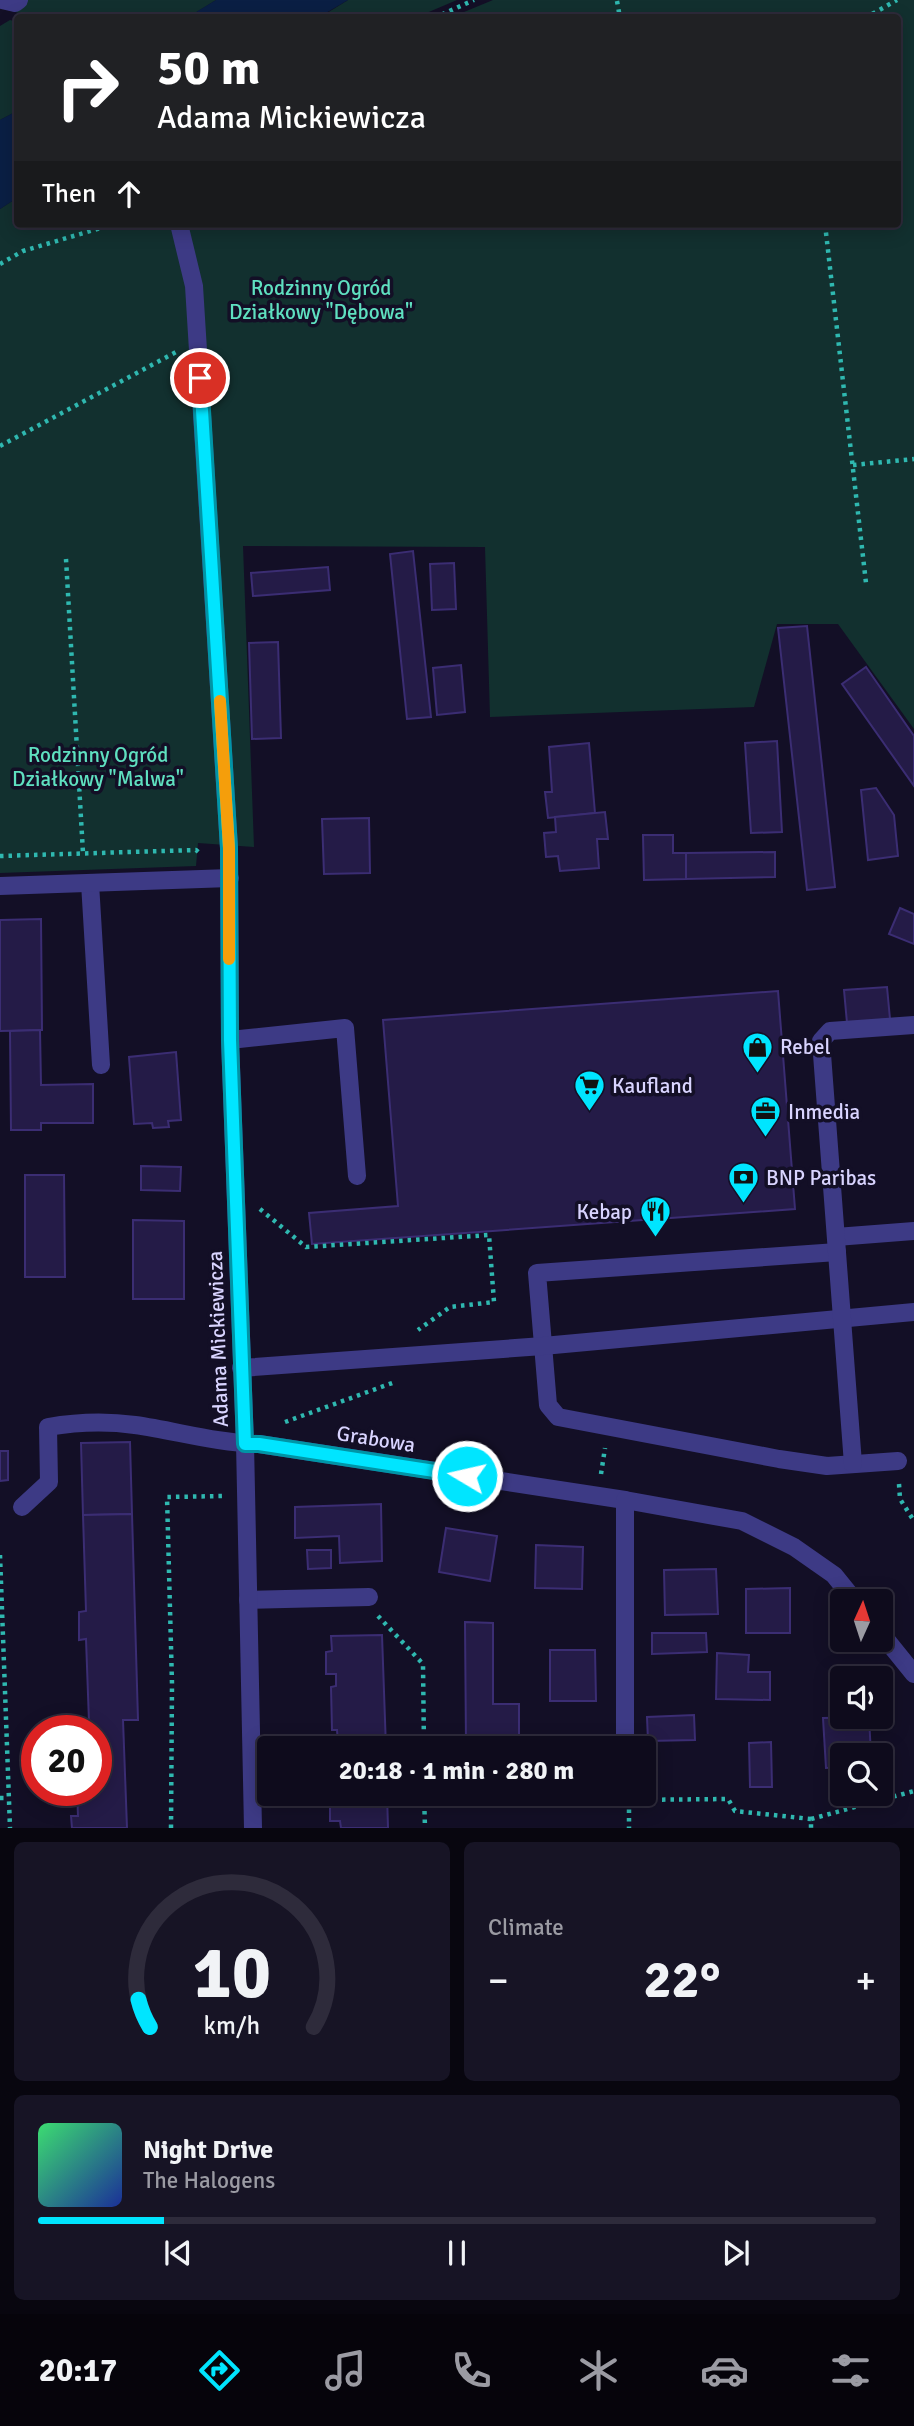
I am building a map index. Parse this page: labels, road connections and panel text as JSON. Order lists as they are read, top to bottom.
{
  "streets": {
    "street": ["Adama Mickiewicza", "Grabowa"]
  },
  "crossings": [
    ["Adama Mickiewicza", "Grabowa"]
  ],
  "parks": ["Rodzinny Ogród Działkowy \"Dębowa\"", "Rodzinny Ogród Działkowy \"Malwa\""],
  "places": {
    "shop": ["Rebel"],
    "supermarket": ["Kaufland"],
    "office": ["Inmedia"],
    "bank": ["BNP Paribas"],
    "restaurant": ["Kebap"]
  },
  "north": "top",
  "page": {
    "turn": ["50 m", "Adama Mickiewicza"],
    "then": "Then",
    "limit": "20",
    "trip": "20:18 · 1 min · 280 m",
    "tile": "Climate",
    "heat": ["−", "22°", "+"],
    "song": ["Night Drive", "The Halogens"],
    "tabs": "20:17",
    "gauge": ["10", "km/h"]
  }
}
